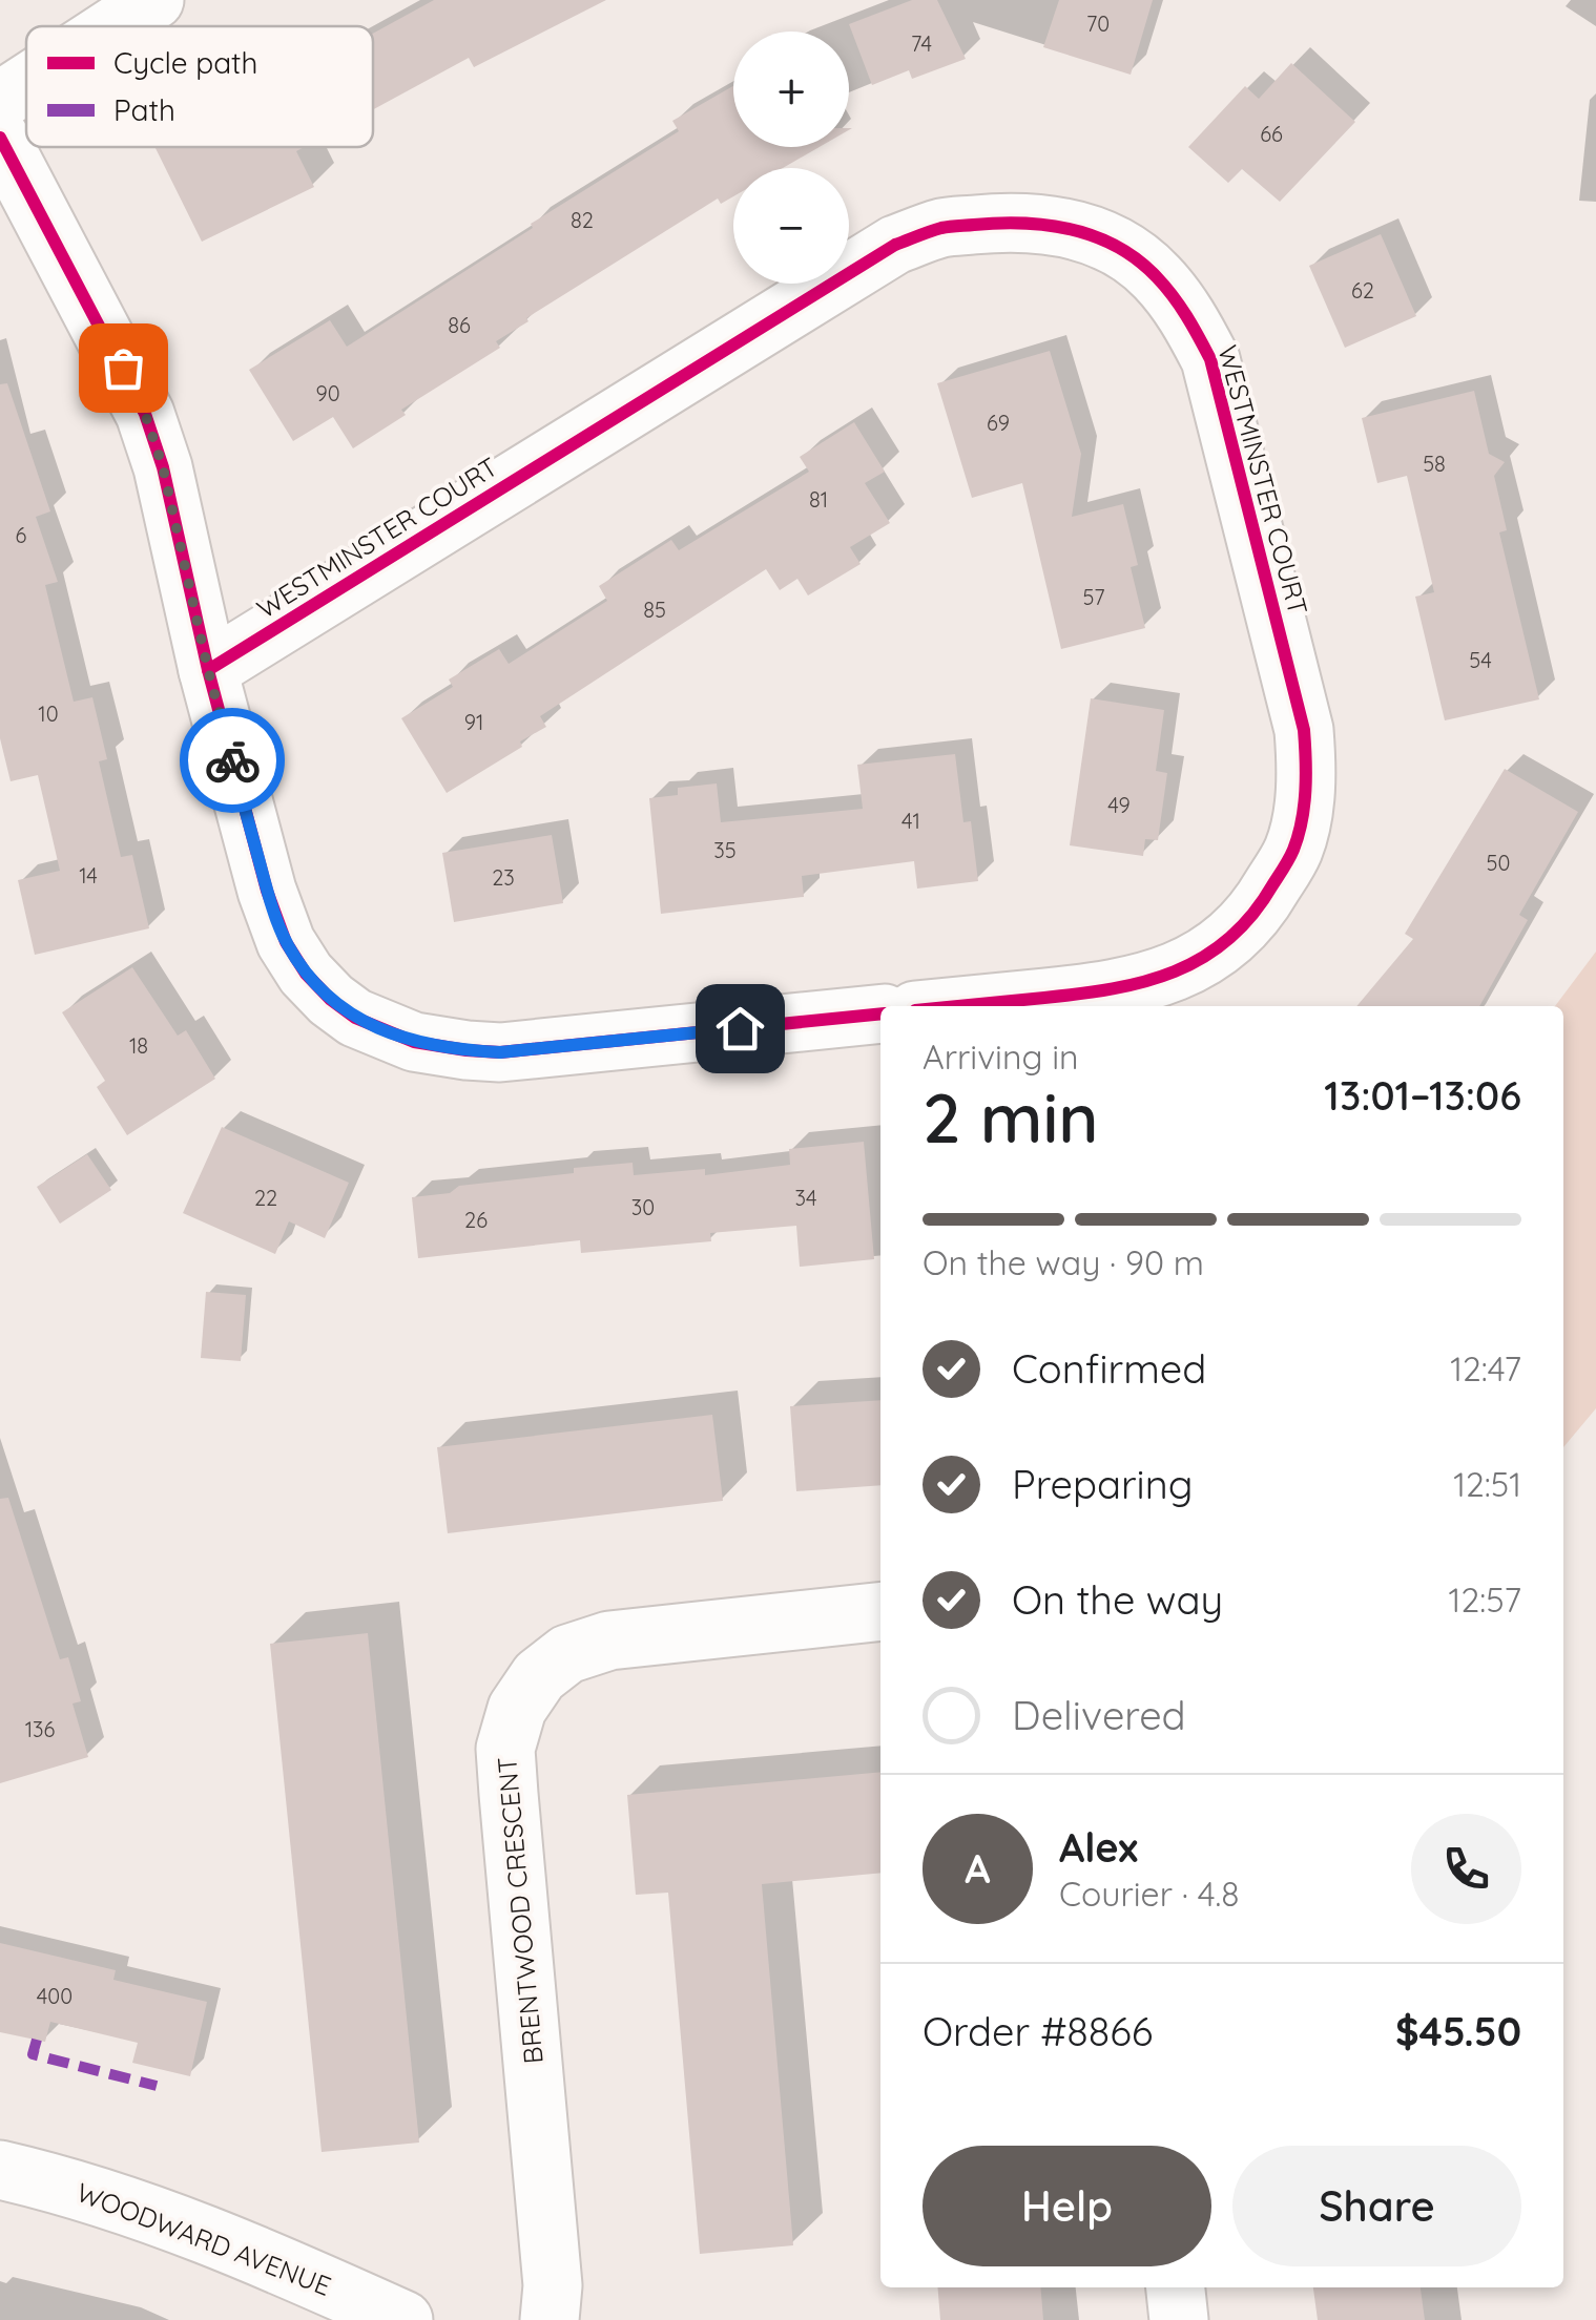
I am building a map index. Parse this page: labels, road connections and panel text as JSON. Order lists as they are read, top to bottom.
{
  "streets": {
    "street": ["WESTMINSTER COURT", "BRENTWOOD CRESCENT", "WOODWARD AVENUE"]
  },
  "house_numbers": [
    "70",
    "74",
    "66",
    "82",
    "62",
    "86",
    "90",
    "69",
    "58",
    "81",
    "6",
    "57",
    "85",
    "54",
    "10",
    "91",
    "49",
    "41",
    "35",
    "50",
    "14",
    "23",
    "18",
    "22",
    "34",
    "30",
    "26",
    "136",
    "400"
  ],
  "legend": ["Cycle path", "Path"],
  "page": {
    "map_buttons": ["+", "−"],
    "heading": ["2 min", "Arriving in", "13:01–13:06"],
    "panel": [
      "Alex",
      "Courier · 4.8",
      "Order #8866",
      "$45.50"
    ],
    "bar": "On the way · 90 m",
    "list": [
      ["Confirmed", "12:47"],
      ["Preparing", "12:51"],
      ["On the way", "12:57"],
      "Delivered"
    ],
    "round": "A",
    "buttons": ["Help", "Share"]
  }
}
